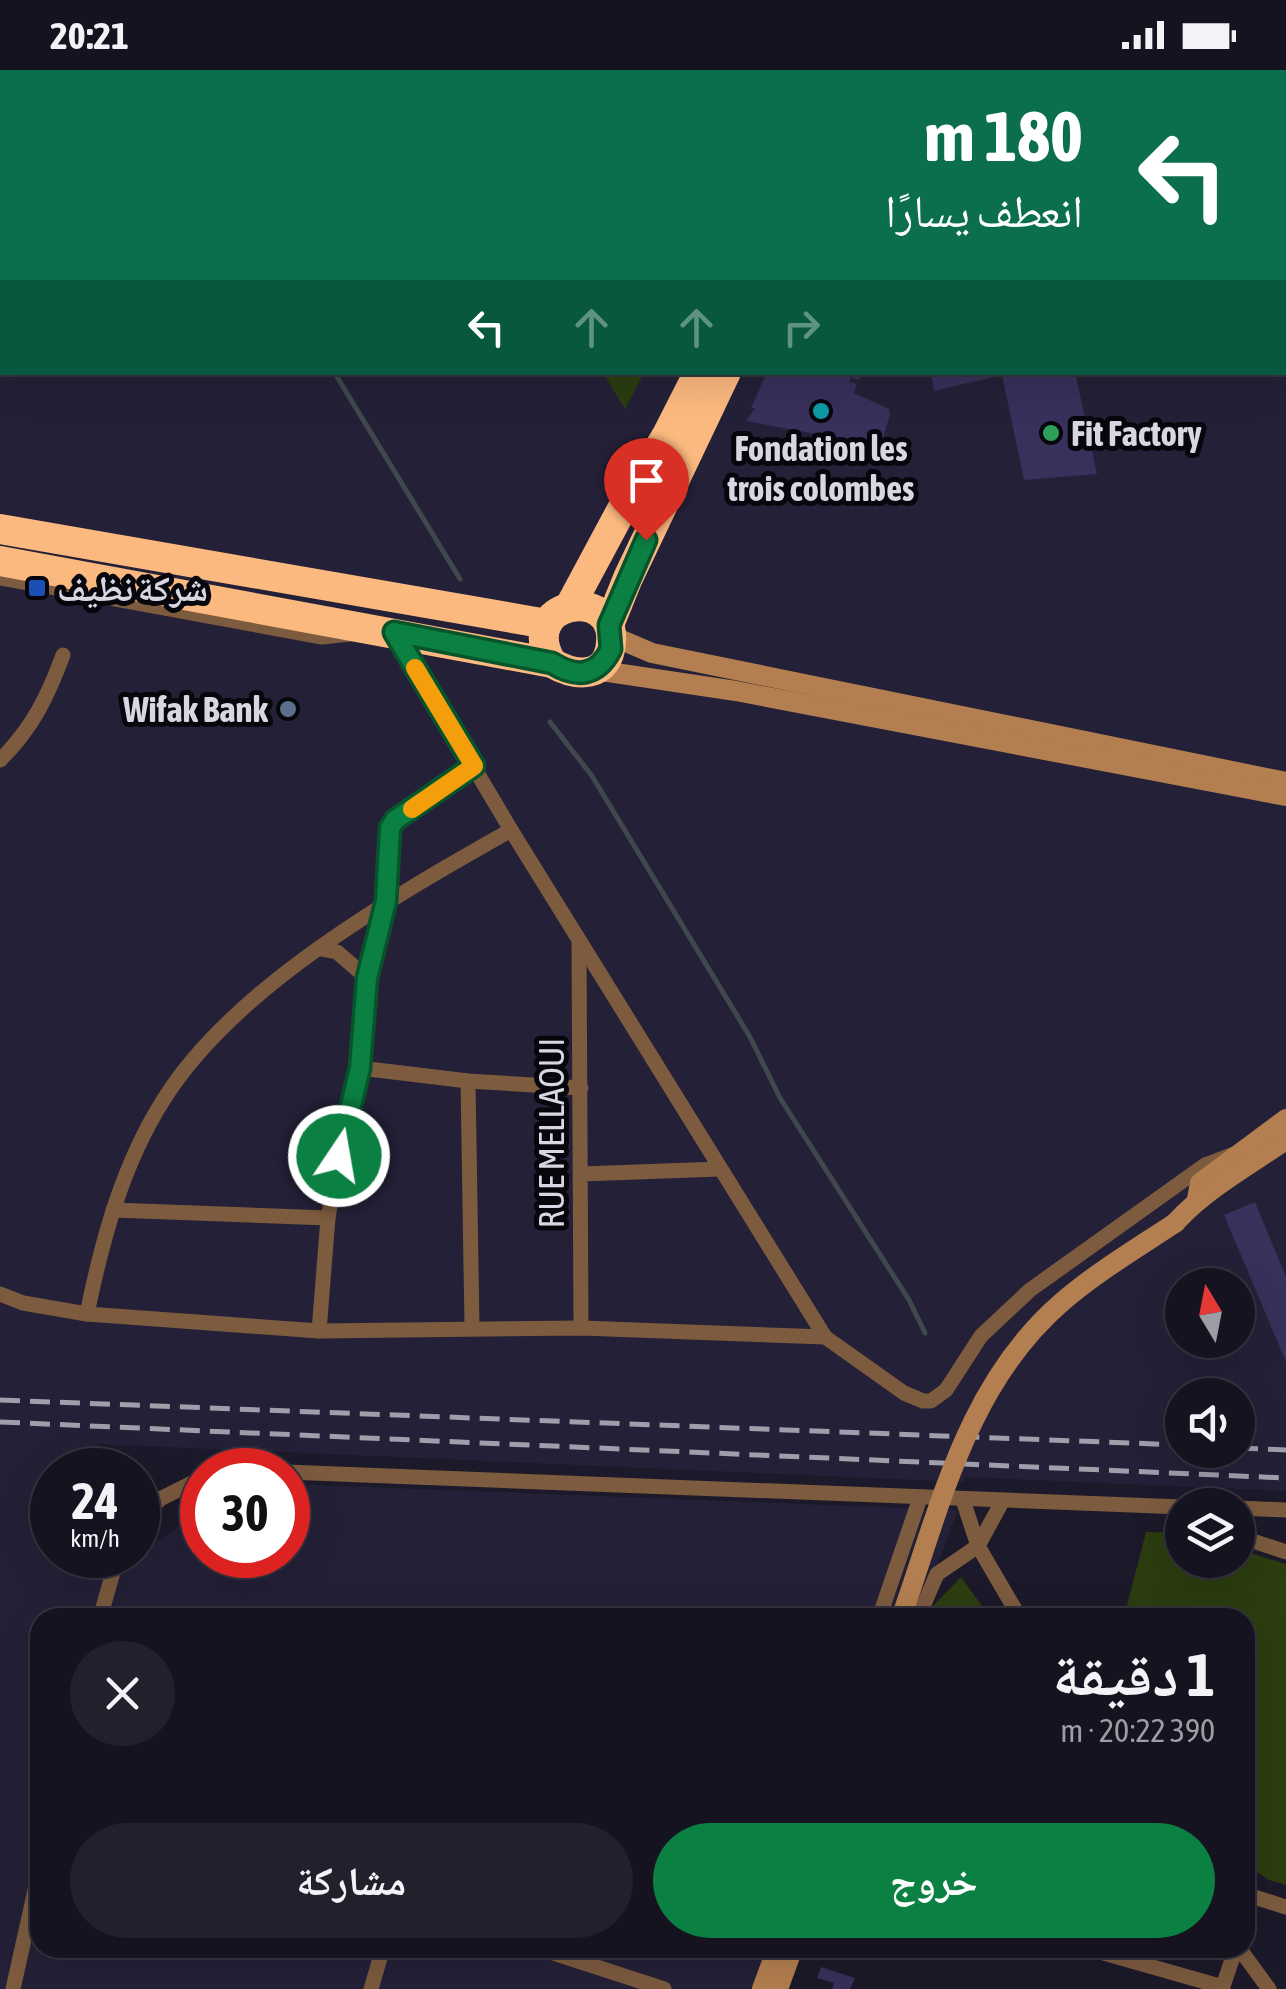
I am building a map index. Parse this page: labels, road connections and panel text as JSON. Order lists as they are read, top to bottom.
{
  "streets": {
    "street": ["RUE MELLAOUI"]
  },
  "places": {
    "other": ["Fondation les trois colombes", "Fit Factory", "Wifak Bank"],
    "transit": ["شركة نظيف"]
  },
  "north": "top",
  "page": {
    "status": "20:21",
    "turn": ["180 m", "انعطف يسارًا"],
    "speed": "24 km/h",
    "limit": "30",
    "heading": ["1 دقيقة", "390 m · 20:22"],
    "buttons": ["خروج", "مشاركة"]
  }
}
